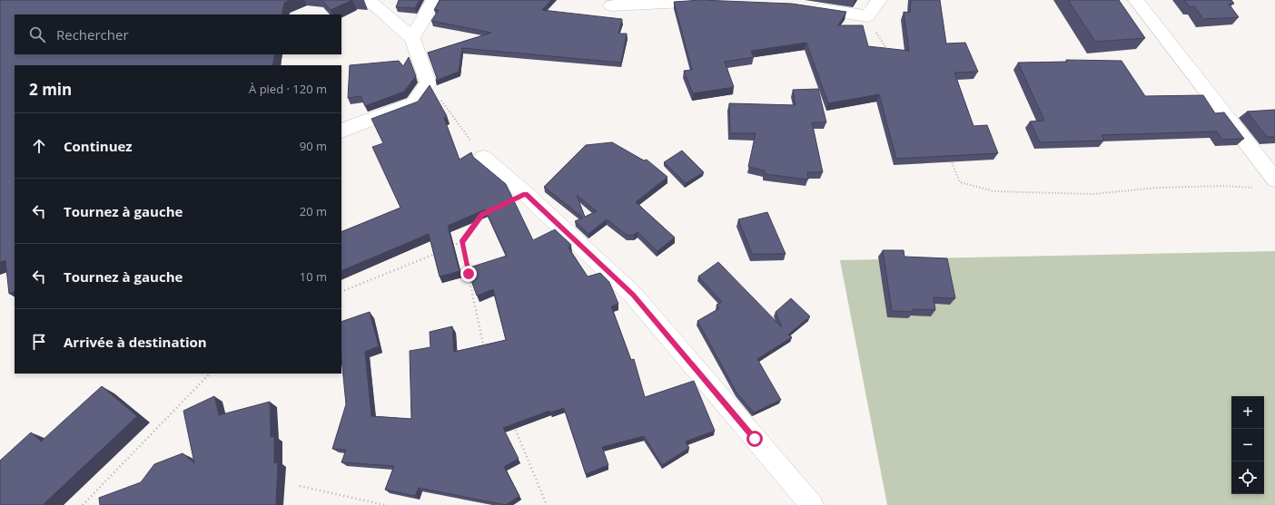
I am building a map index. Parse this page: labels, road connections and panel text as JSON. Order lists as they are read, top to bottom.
{
  "page": {
    "search": "Rechercher",
    "heading": ["2 min", "À pied · 120 m"],
    "list": [
      ["Continuez", "90 m"],
      ["Tournez à gauche", "20 m"],
      ["Tournez à gauche", "10 m"],
      "Arrivée à destination"
    ],
    "map_buttons": ["+", "−"]
  }
}
